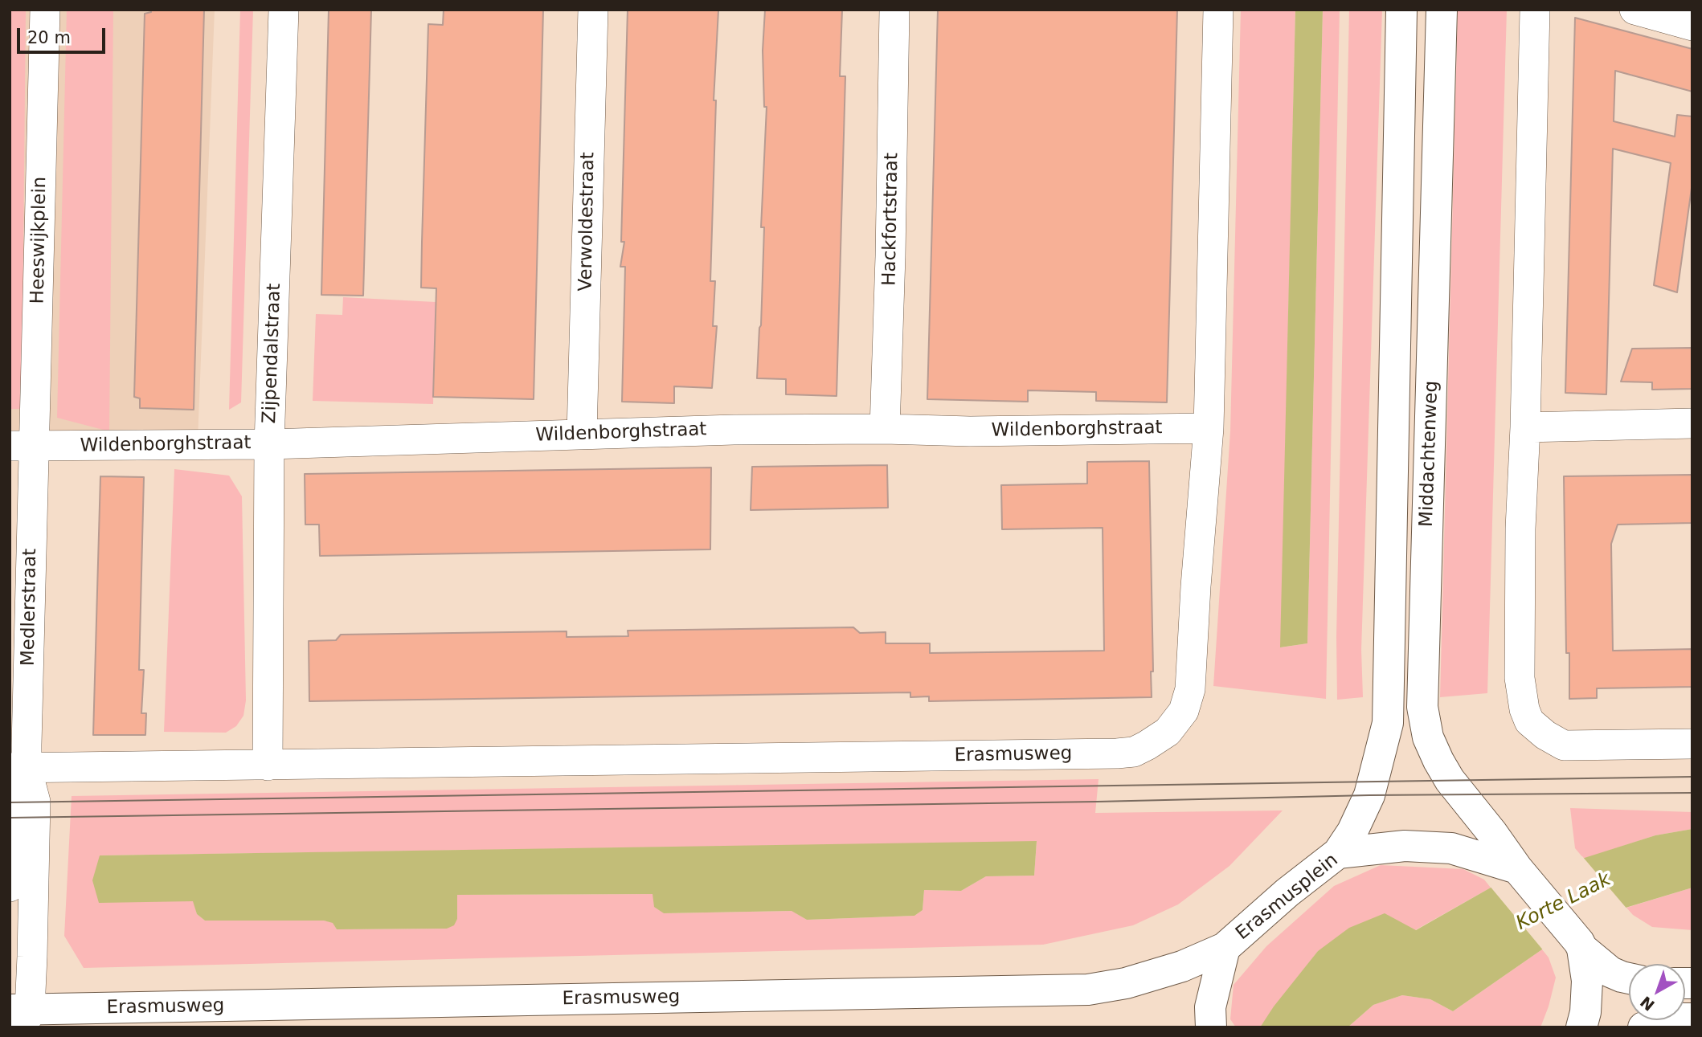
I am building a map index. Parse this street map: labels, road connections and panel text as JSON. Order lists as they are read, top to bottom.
{
  "streets": {
    "main road": ["Middachtenweg", "Erasmusweg", "Erasmusplein"],
    "street": [
      "Hackfortstraat",
      "Verwoldestraat",
      "Heeswijkplein",
      "Zijpendalstraat",
      "Wildenborghstraat",
      "Medlerstraat"
    ]
  },
  "crossings": [
    ["Hackfortstraat", "Wildenborghstraat"],
    ["Verwoldestraat", "Wildenborghstraat"],
    ["Heeswijkplein", "Wildenborghstraat"],
    ["Heeswijkplein", "Medlerstraat"],
    ["Zijpendalstraat", "Wildenborghstraat"],
    ["Zijpendalstraat", "Erasmusweg"],
    ["Wildenborghstraat", "Medlerstraat"],
    ["Wildenborghstraat", "Erasmusweg"],
    ["Middachtenweg", "Erasmusplein"],
    ["Medlerstraat", "Erasmusweg"],
    ["Erasmusweg", "Erasmusplein"]
  ],
  "water": ["Korte Laak"],
  "scale_bar": "20 m",
  "north": "bottom left"
}
